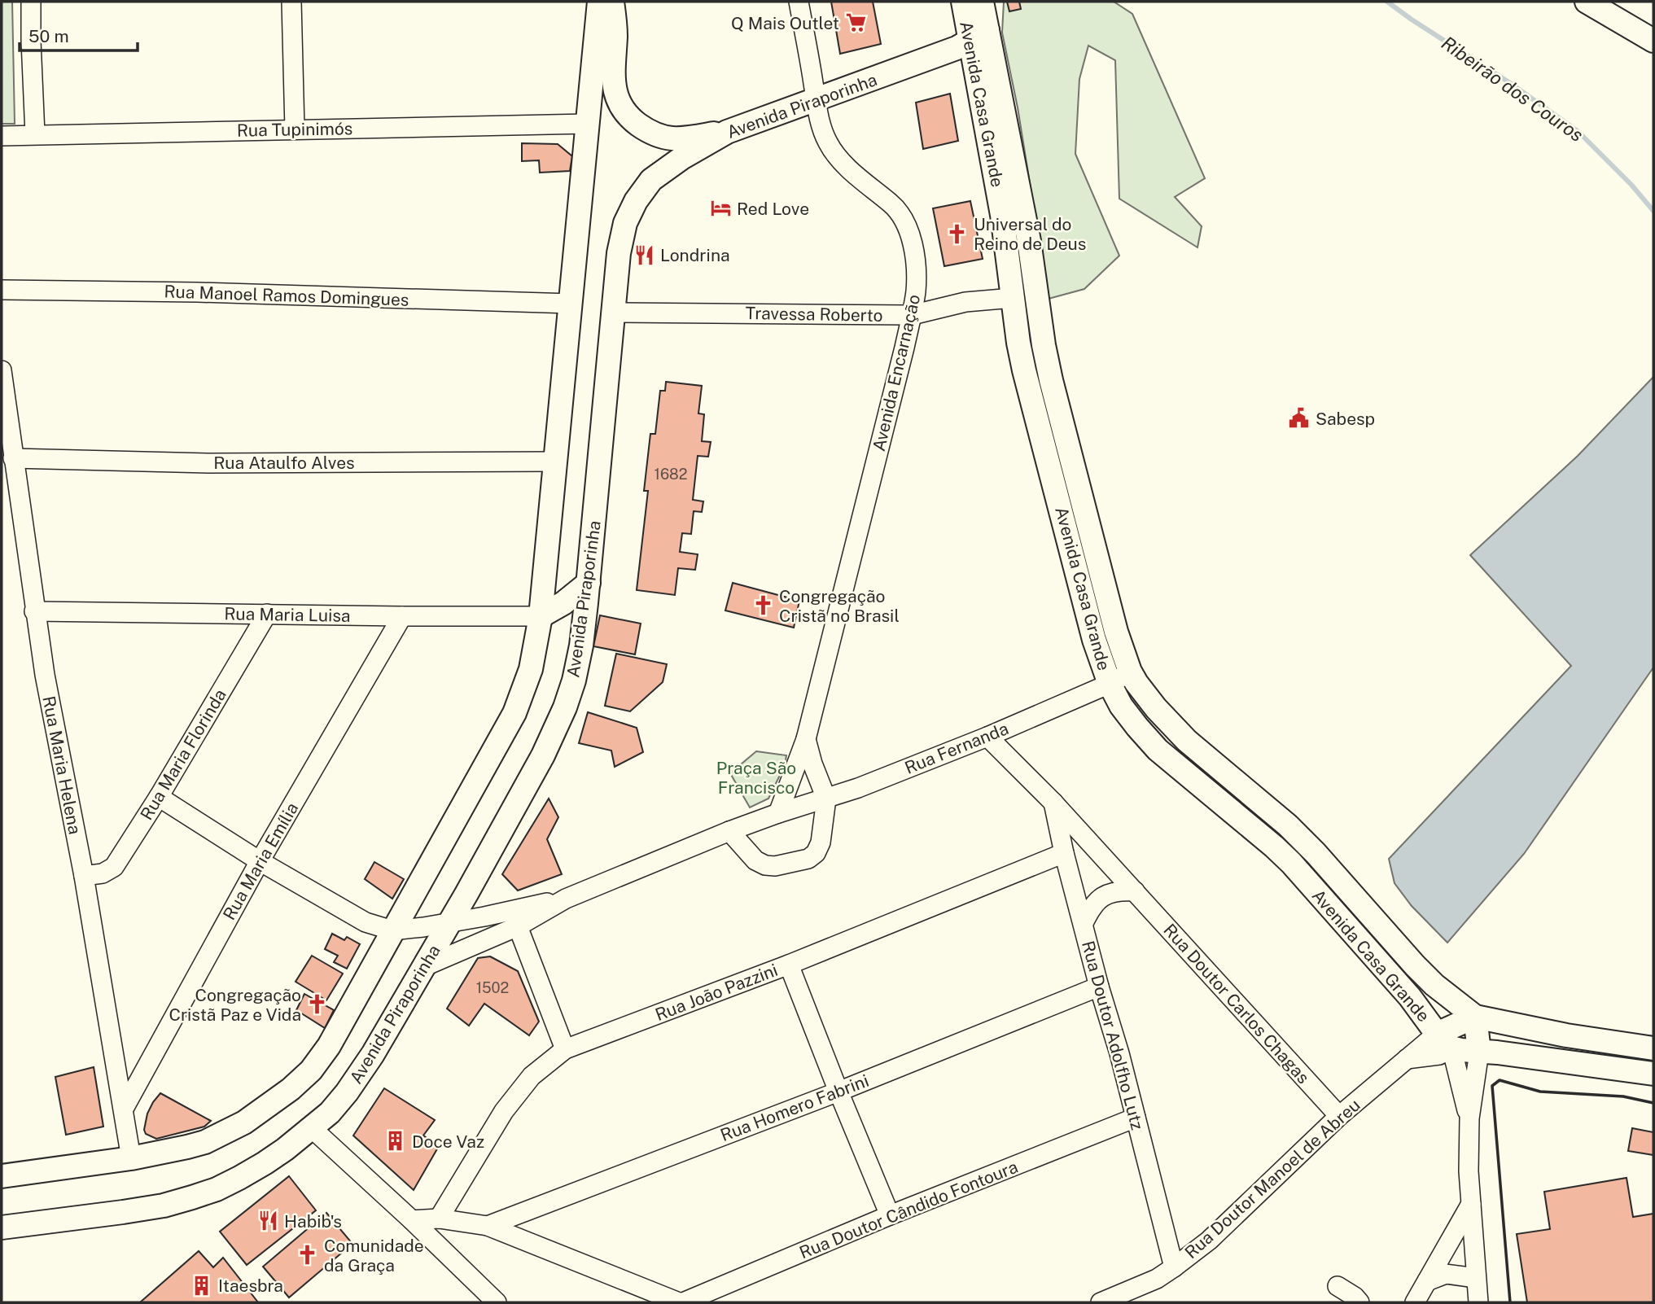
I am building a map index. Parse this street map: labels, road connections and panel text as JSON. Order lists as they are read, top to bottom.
{
  "streets": {
    "main road": ["Avenida Casa Grande", "Avenida Piraporinha"],
    "street": [
      "Rua Tupinimós",
      "Rua Manoel Ramos Domingues",
      "Travessa Roberto",
      "Avenida Encarnação",
      "Rua Ataulfo Alves",
      "Rua Maria Luisa",
      "Rua Fernanda",
      "Rua Maria Florinda",
      "Rua Maria Helena",
      "Rua Maria Emília",
      "Rua João Pazzini",
      "Rua Doutor Carlos Chagas",
      "Rua Doutor Adolfho Lutz",
      "Rua Homero Fabrini",
      "Rua Doutor Manoel de Abreu",
      "Rua Doutor Cândido Fontoura"
    ]
  },
  "crossings": [
    ["Avenida Casa Grande", "Avenida Piraporinha"],
    ["Avenida Casa Grande", "Travessa Roberto"],
    ["Avenida Casa Grande", "Rua Fernanda"],
    ["Avenida Casa Grande", "Rua Doutor Manoel de Abreu"],
    ["Avenida Piraporinha", "Travessa Roberto"],
    ["Avenida Piraporinha", "Avenida Encarnação"],
    ["Travessa Roberto", "Avenida Encarnação"],
    ["Avenida Encarnação", "Rua Fernanda"],
    ["Rua Ataulfo Alves", "Rua Maria Helena"],
    ["Rua Maria Luisa", "Rua Maria Florinda"],
    ["Rua Maria Luisa", "Rua Maria Helena"],
    ["Rua Maria Luisa", "Rua Maria Emília"],
    ["Rua Fernanda", "Rua Doutor Carlos Chagas"],
    ["Rua Maria Florinda", "Rua Maria Helena"],
    ["Rua Maria Helena", "Rua Maria Emília"],
    ["Rua João Pazzini", "Rua Doutor Adolfho Lutz"],
    ["Rua Doutor Carlos Chagas", "Rua Doutor Adolfho Lutz"],
    ["Rua Doutor Carlos Chagas", "Rua Doutor Manoel de Abreu"],
    ["Rua Doutor Adolfho Lutz", "Rua Homero Fabrini"],
    ["Rua Doutor Adolfho Lutz", "Rua Doutor Manoel de Abreu"],
    ["Rua Doutor Adolfho Lutz", "Rua Doutor Cândido Fontoura"]
  ],
  "water": ["Ribeirão dos Couros"],
  "parks": ["Praça São Francisco"],
  "places": {
    "supermarket": ["Q Mais Outlet"],
    "hotel": ["Red Love"],
    "church": [
      "Universal do Reino de Deus",
      "Congregação Cristã no Brasil",
      "Congregação Cristã Paz e Vida",
      "Comunidade da Graça"
    ],
    "restaurant": ["Londrina", "Habib's"],
    "public building": ["Sabesp"],
    "building": ["Doce Vaz", "Itaesbra"]
  },
  "house_numbers": ["1682", "1502"],
  "scale_bar": "50 m"
}
